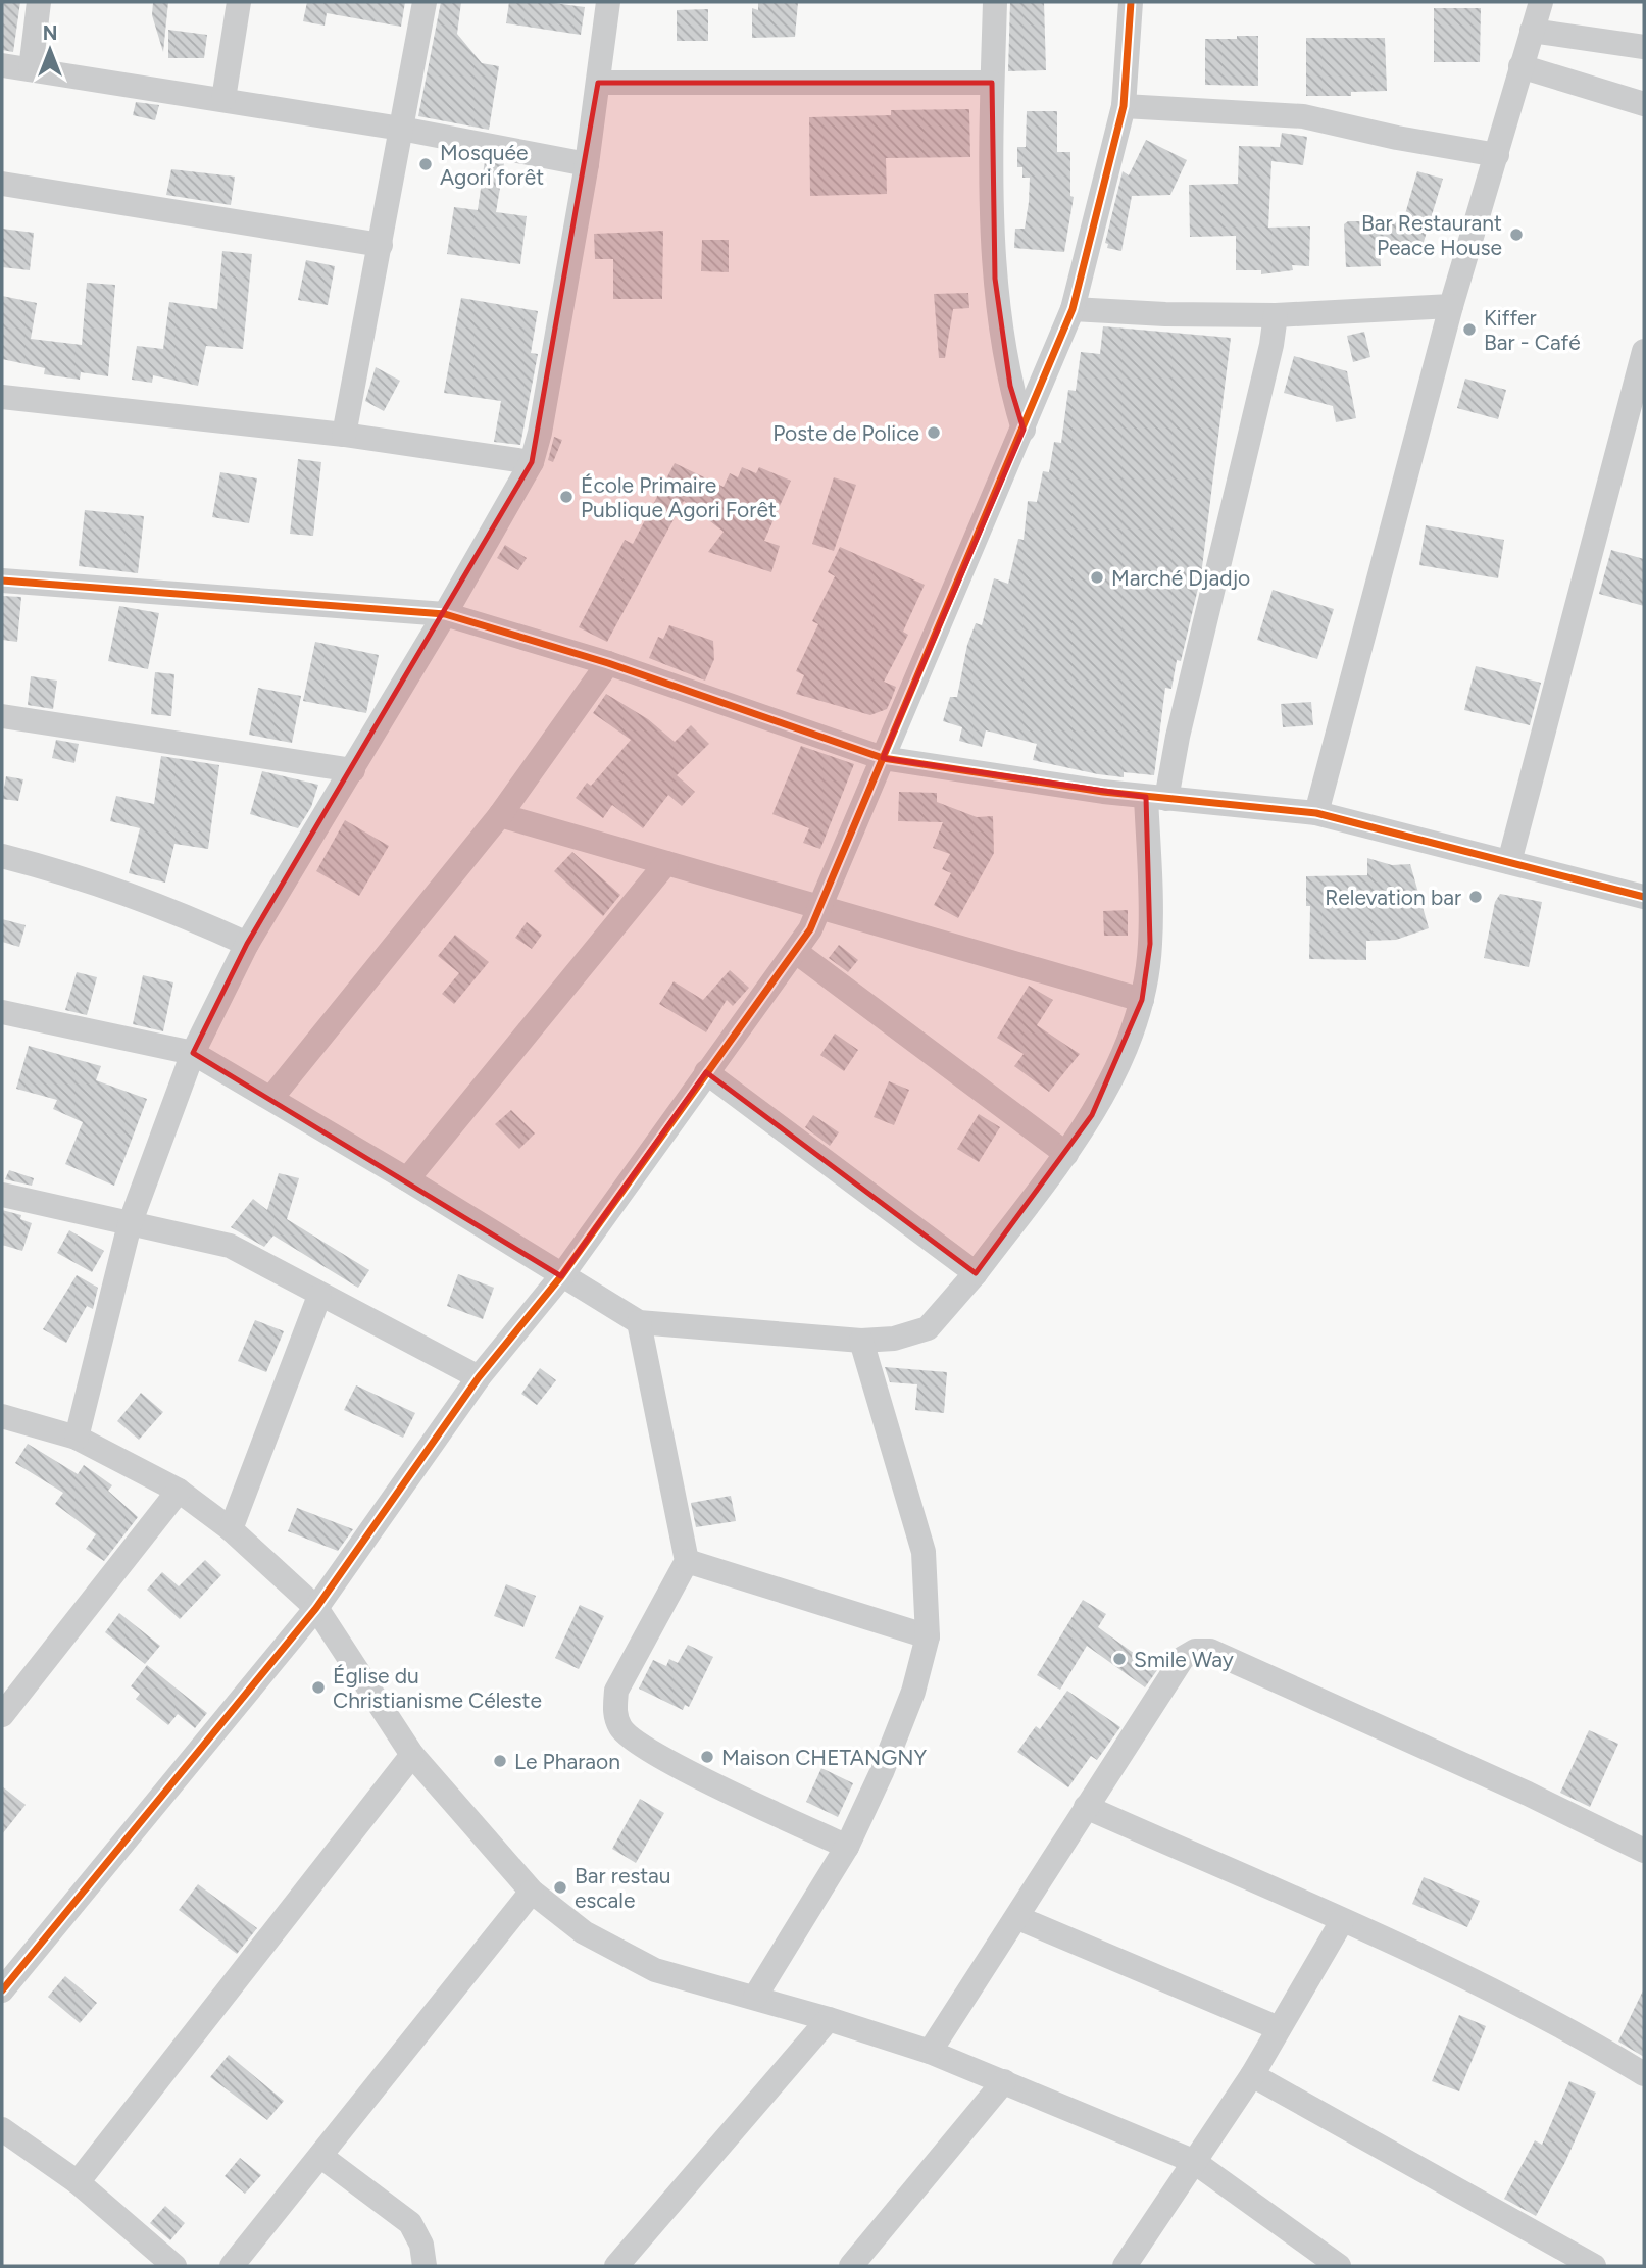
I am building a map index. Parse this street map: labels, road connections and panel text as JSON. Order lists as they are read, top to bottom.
{
  "places": [
    "Mosquée Agori forêt",
    "Bar Restaurant Peace House",
    "Kiffer Bar - Café",
    "Poste de Police",
    "École Primaire Publique Agori Forêt",
    "Marché Djadjo",
    "Relevation bar",
    "Smile Way",
    "Église du Christianisme Céleste",
    "Maison CHETANGNY",
    "Le Pharaon",
    "Bar restau escale"
  ],
  "north": "top"
}
